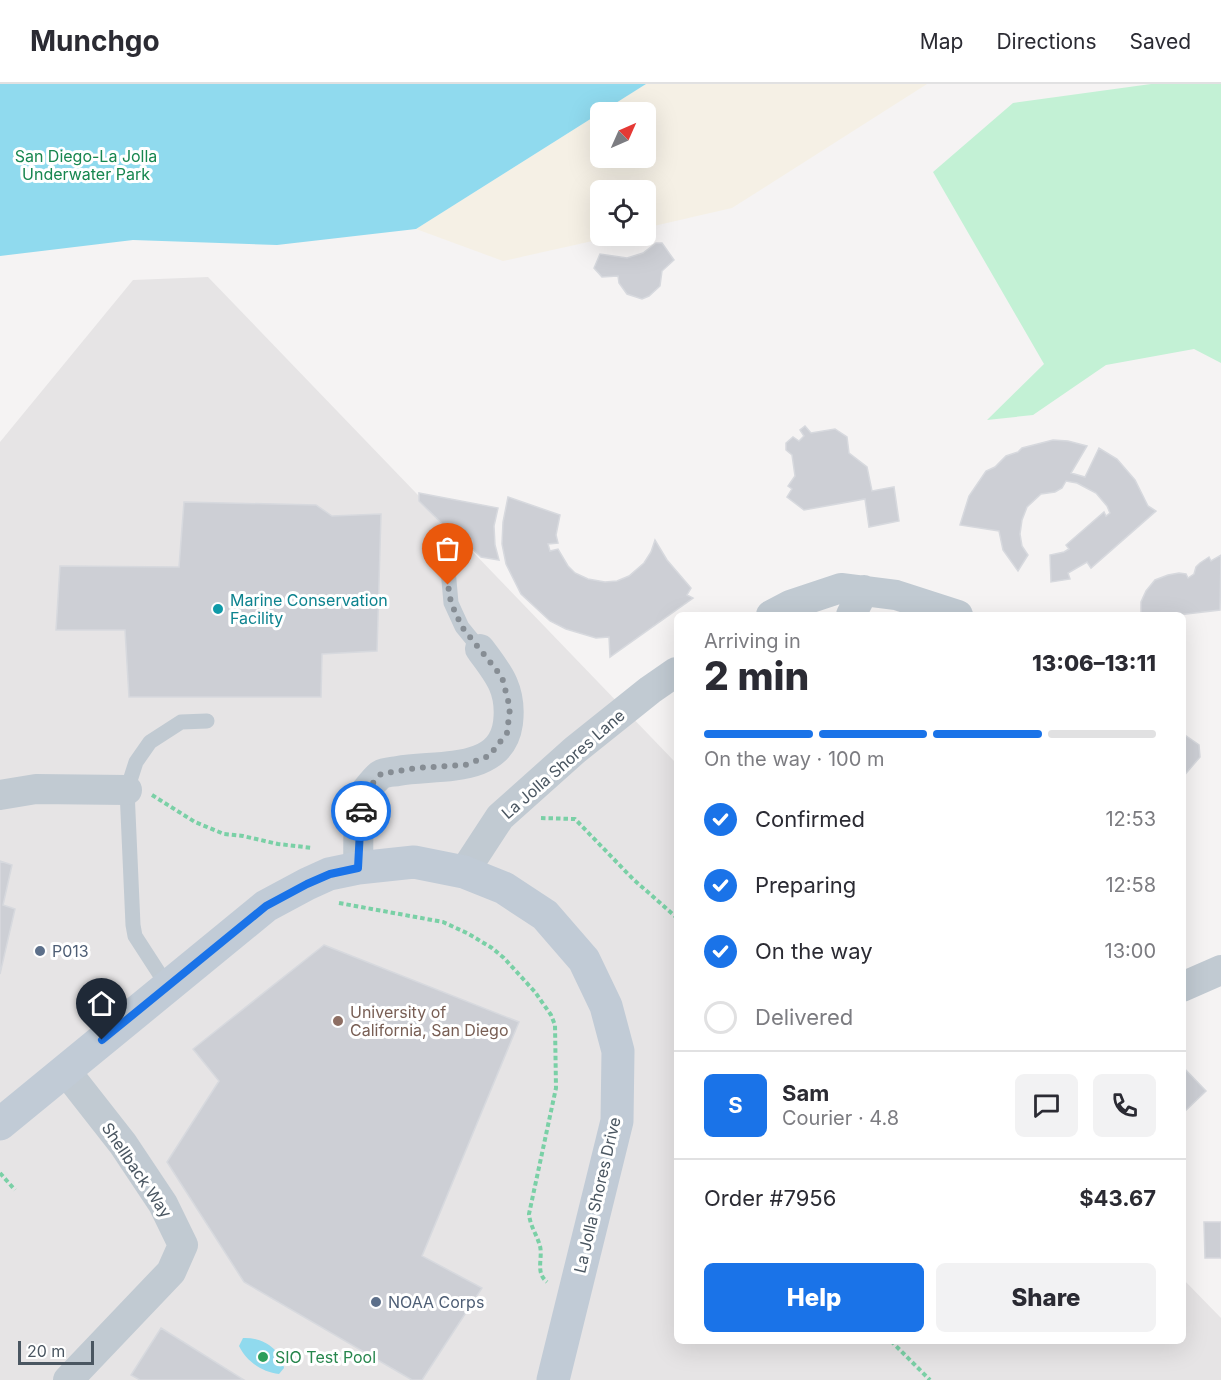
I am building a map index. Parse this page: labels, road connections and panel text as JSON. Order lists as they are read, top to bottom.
{
  "streets": {
    "main road": ["La Jolla Shores Drive"],
    "street": ["La Jolla Shores Lane", "Shellback Way"]
  },
  "crossings": [
    ["La Jolla Shores Lane", "La Jolla Shores Drive"],
    ["Shellback Way", "La Jolla Shores Drive"]
  ],
  "parks": ["San Diego-La Jolla Underwater Park"],
  "places": [
    "Marine Conservation Facility",
    "P013",
    "University of California, San Diego",
    "NOAA Corps",
    "SIO Test Pool"
  ],
  "scale_bar": "20 m",
  "north": "top right",
  "page": {
    "header": "Munchgo",
    "nav": ["Map", "Directions", "Saved"],
    "heading": ["2 min", "Arriving in", "13:06–13:11"],
    "panel": [
      "Sam",
      "Courier · 4.8",
      "Order #7956",
      "$43.67"
    ],
    "bar": "On the way · 100 m",
    "list": [
      ["Confirmed", "12:53"],
      ["Preparing", "12:58"],
      ["On the way", "13:00"],
      "Delivered"
    ],
    "round": "S",
    "buttons": ["Help", "Share"],
    "scale": "20 m"
  }
}
